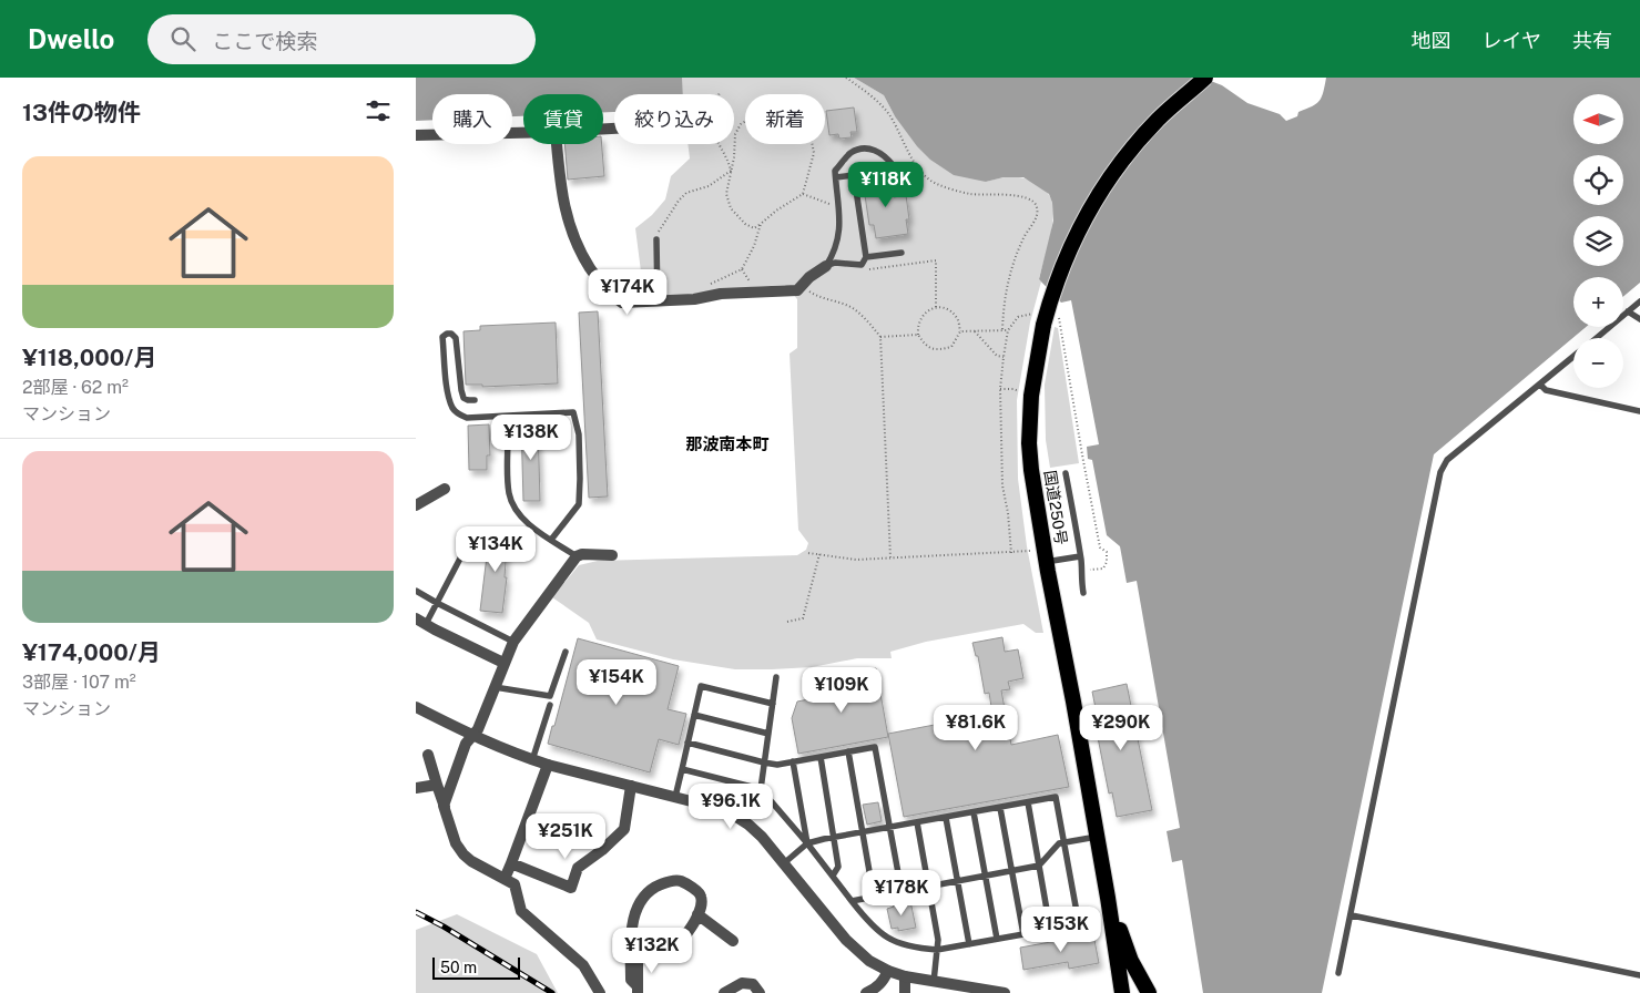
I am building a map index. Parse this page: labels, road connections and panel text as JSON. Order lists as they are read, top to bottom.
{
  "streets": {
    "highway": ["国道250号"]
  },
  "districts": ["那波南本町"],
  "scale_bar": "50 m",
  "north": "left",
  "page": {
    "header": "Dwello",
    "search": "ここで検索",
    "nav": ["地図", "レイヤ", "共有"],
    "heading": "13件の物件",
    "map_buttons": ["+", "−"],
    "chip": [
      "購入",
      "賃貸",
      "絞り込み",
      "新着"
    ],
    "list": [
      {
        "name": "¥118,000/月",
        "note": "2部屋 · 62 m² · マンション"
      },
      {
        "name": "¥174,000/月",
        "note": "3部屋 · 107 m² · マンション"
      }
    ],
    "price": [
      "¥118K",
      "¥174K",
      "¥138K",
      "¥134K",
      "¥154K",
      "¥109K",
      "¥81.6K",
      "¥290K",
      "¥96.1K",
      "¥251K",
      "¥178K",
      "¥153K",
      "¥132K"
    ],
    "scale": "50 m"
  }
}
